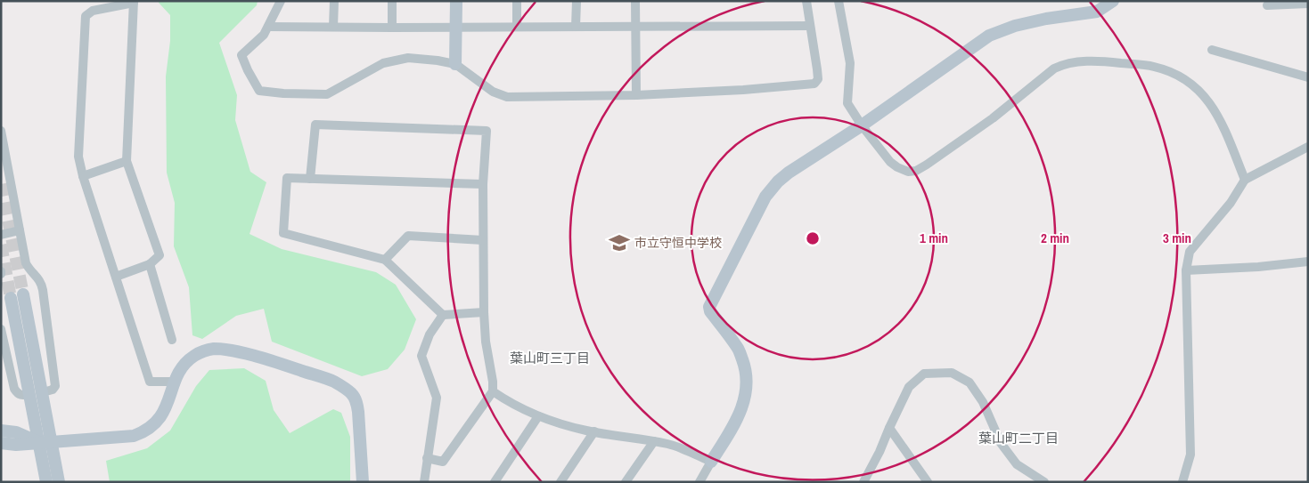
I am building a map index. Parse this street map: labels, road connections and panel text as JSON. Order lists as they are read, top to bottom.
{
  "districts": ["葉山町三丁目", "葉山町二丁目"],
  "places": {
    "school or university": ["市立守恒中学校"]
  },
  "rings": ["1 min", "2 min", "3 min"]
}
